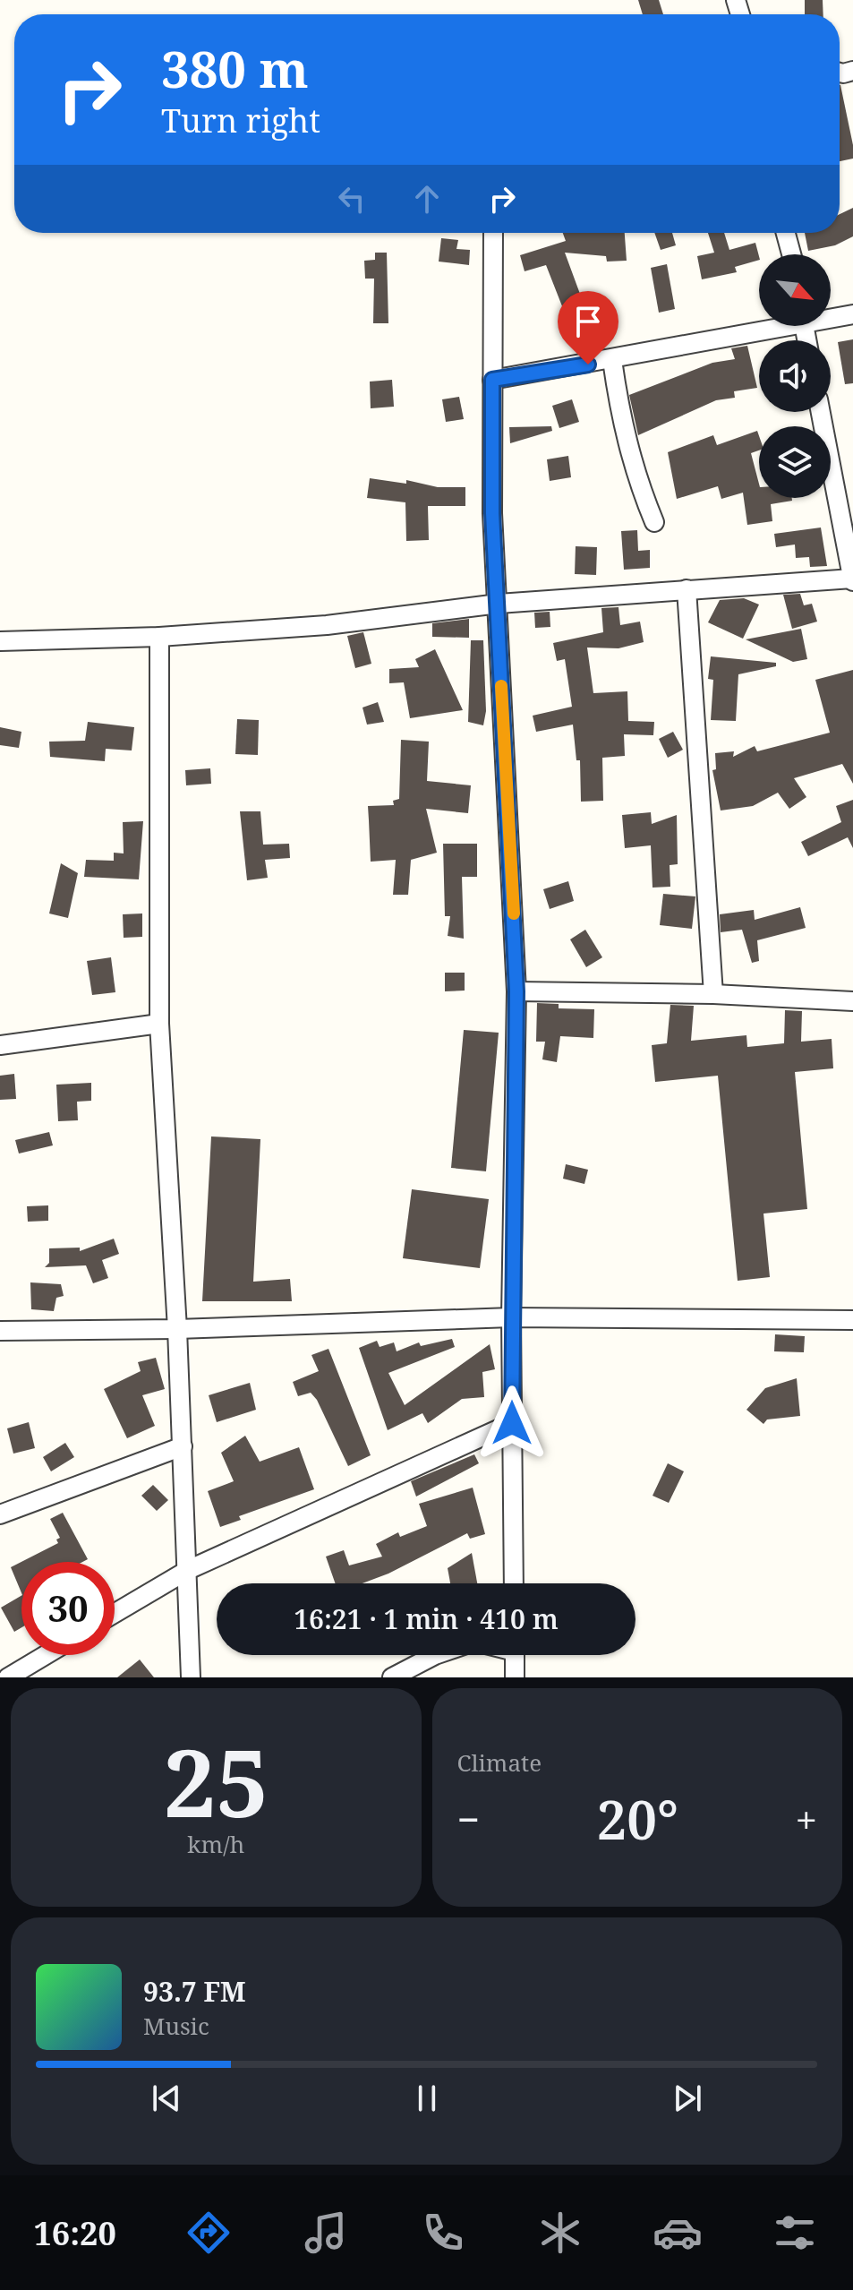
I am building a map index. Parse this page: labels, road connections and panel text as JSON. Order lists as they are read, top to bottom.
{
  "north": "bottom right",
  "page": {
    "turn": ["380 m", "Turn right"],
    "limit": "30",
    "trip": "16:21 · 1 min · 410 m",
    "tile": [
      ["25", "km/h"],
      "Climate"
    ],
    "heat": ["−", "20°", "+"],
    "song": ["93.7 FM", "Music"],
    "tabs": "16:20"
  }
}
